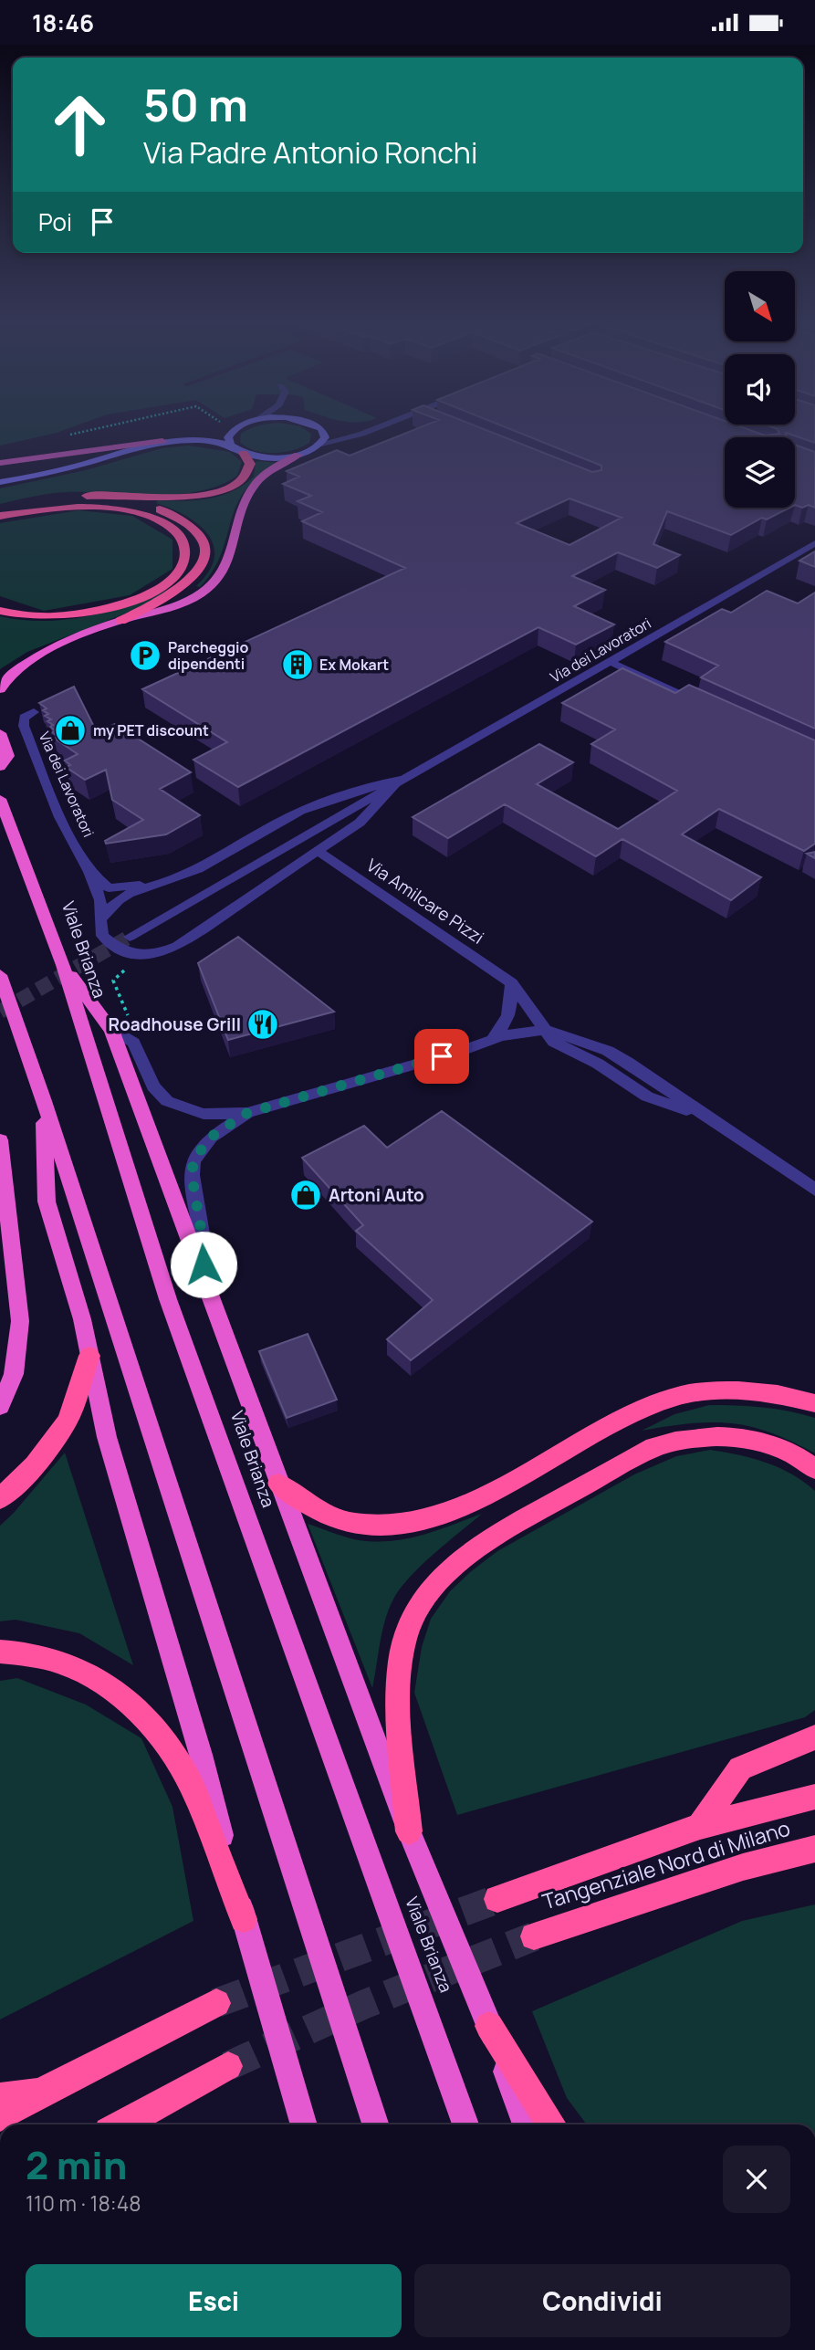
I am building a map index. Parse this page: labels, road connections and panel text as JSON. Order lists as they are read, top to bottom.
{
  "streets": {
    "highway": ["Viale Brianza", "Tangenziale Nord di Milano"],
    "street": ["Via dei Lavoratori", "Via Amilcare Pizzi"]
  },
  "crossings": [
    ["Via dei Lavoratori", "Via Amilcare Pizzi"]
  ],
  "places": {
    "parking": ["Parcheggio dipendenti"],
    "building": ["Ex Mokart"],
    "shop": ["my PET discount", "Artoni Auto"],
    "restaurant": ["Roadhouse Grill"]
  },
  "north": "bottom right",
  "page": {
    "status": "18:46",
    "turn": ["50 m", "Via Padre Antonio Ronchi"],
    "then": "Poi",
    "heading": ["2 min", "110 m · 18:48"],
    "buttons": ["Esci", "Condividi"]
  }
}
